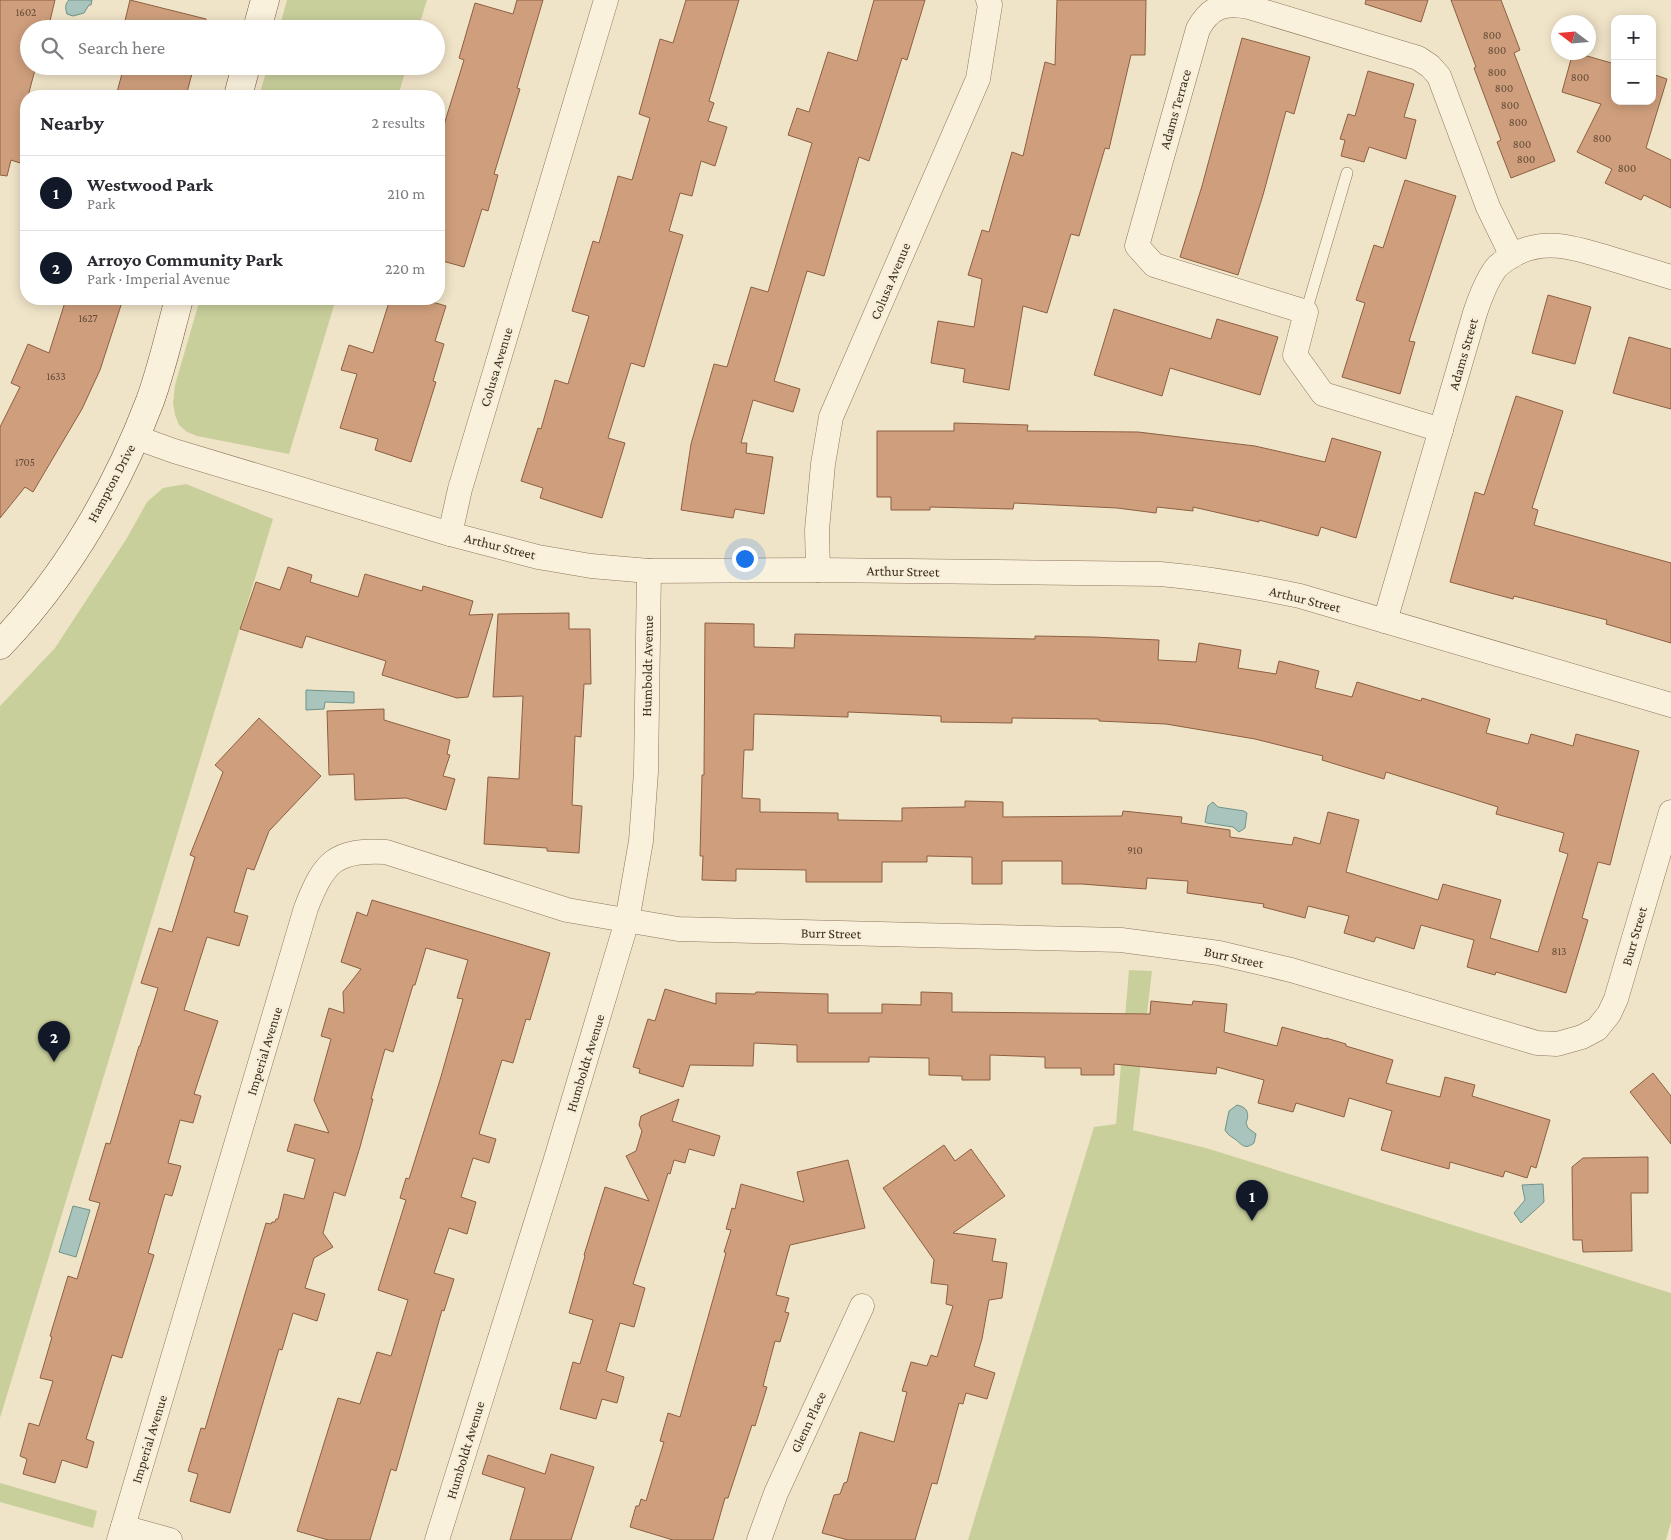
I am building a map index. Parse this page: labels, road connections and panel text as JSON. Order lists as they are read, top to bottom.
{
  "streets": {
    "street": [
      "Adams Terrace",
      "Colusa Avenue",
      "Adams Street",
      "Hampton Drive",
      "Arthur Street",
      "Humboldt Avenue",
      "Burr Street",
      "Imperial Avenue",
      "Glenn Place"
    ]
  },
  "crossings": [
    ["Adams Terrace", "Adams Street"],
    ["Colusa Avenue", "Arthur Street"],
    ["Adams Street", "Arthur Street"],
    ["Hampton Drive", "Arthur Street"],
    ["Arthur Street", "Humboldt Avenue"],
    ["Humboldt Avenue", "Burr Street"],
    ["Humboldt Avenue", "Imperial Avenue"],
    ["Burr Street", "Imperial Avenue"]
  ],
  "house_numbers": [
    "1602",
    "800",
    "800",
    "800",
    "800",
    "800",
    "800",
    "800",
    "800",
    "800",
    "800",
    "800",
    "1627",
    "1633",
    "1705",
    "910",
    "813"
  ],
  "north": "left",
  "page": {
    "map_buttons": ["+", "−"],
    "search": "Search here",
    "heading": ["Nearby", "2 results"],
    "list": [
      {
        "mark": "1",
        "name": "Westwood Park",
        "note": "Park",
        "value": "210 m"
      },
      {
        "mark": "2",
        "name": "Arroyo Community Park",
        "note": "Park · Imperial Avenue",
        "value": "220 m"
      }
    ],
    "pins": ["2", "1"]
  }
}
